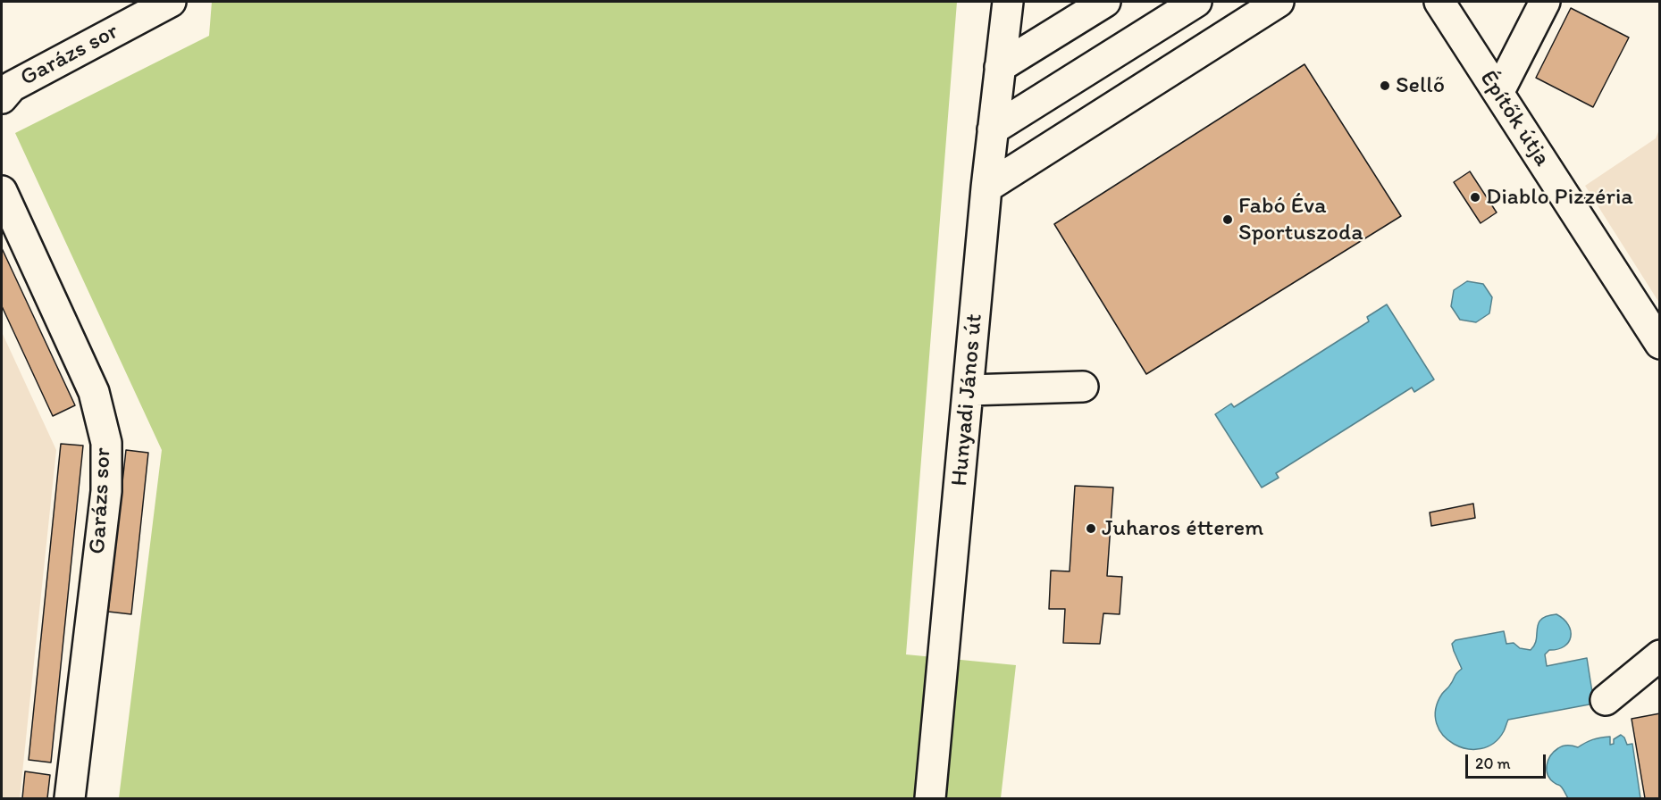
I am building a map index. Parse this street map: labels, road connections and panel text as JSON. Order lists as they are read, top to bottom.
{
  "streets": {
    "street": ["Garázs sor", "Építők útja", "Hunyadi János út"]
  },
  "places": [
    "Sellő",
    "Diablo Pizzéria",
    "Fabó Éva Sportuszoda",
    "Juharos étterem"
  ],
  "scale_bar": "20 m"
}
